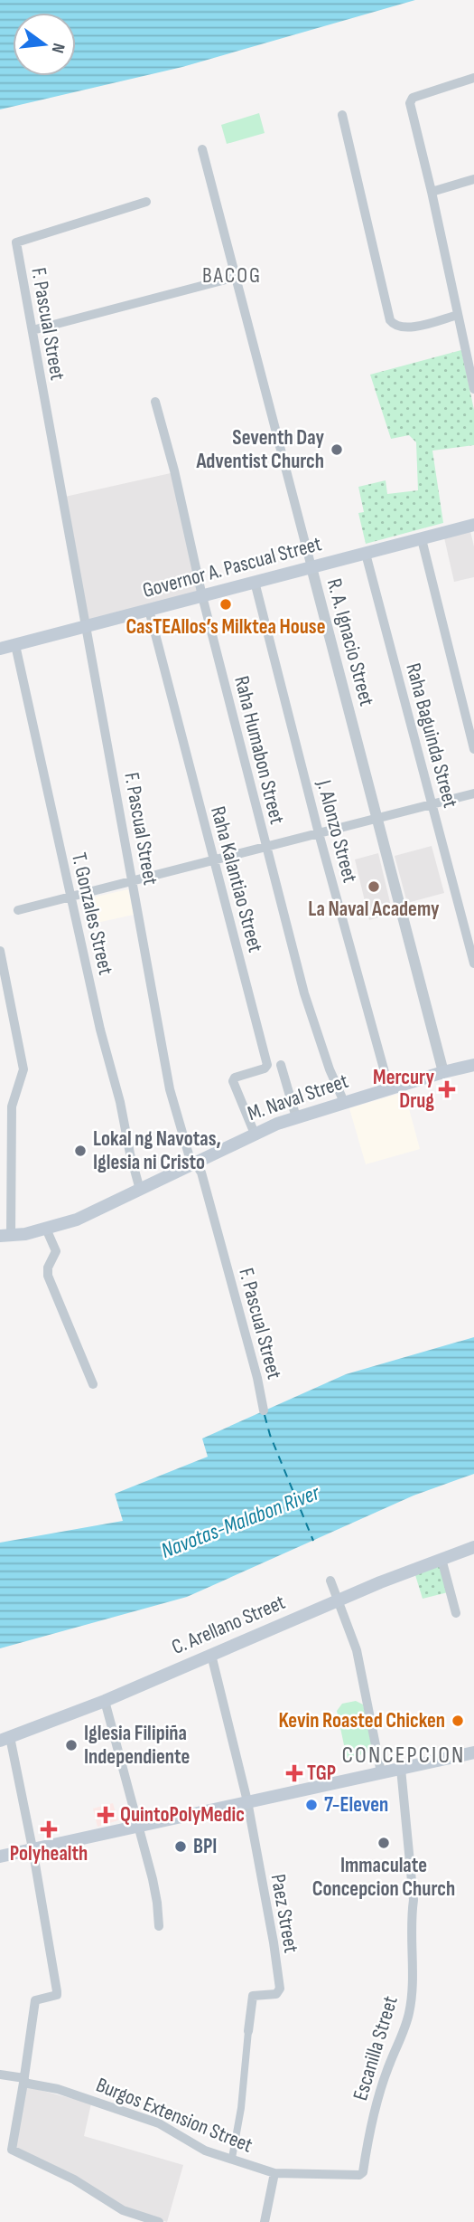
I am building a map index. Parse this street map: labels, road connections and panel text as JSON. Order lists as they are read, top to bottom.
{
  "streets": {
    "main road": ["Governor A. Pascual Street", "M. Naval Street", "C. Arellano Street"],
    "street": [
      "F. Pascual Street",
      "R. A. Ignacio Street",
      "Raha Baguinda Street",
      "Raha Humabon Street",
      "J. Alonzo Street",
      "Raha Kalantiao Street",
      "T. Gonzales Street",
      "Paez Street",
      "Escanilla Street",
      "Burgos Extension Street"
    ]
  },
  "crossings": [
    ["F. Pascual Street", "Governor A. Pascual Street"],
    ["F. Pascual Street", "M. Naval Street"],
    ["Governor A. Pascual Street", "R. A. Ignacio Street"],
    ["Governor A. Pascual Street", "Raha Baguinda Street"],
    ["Governor A. Pascual Street", "Raha Humabon Street"],
    ["Governor A. Pascual Street", "J. Alonzo Street"],
    ["Governor A. Pascual Street", "Raha Kalantiao Street"],
    ["Governor A. Pascual Street", "T. Gonzales Street"],
    ["R. A. Ignacio Street", "M. Naval Street"],
    ["Raha Humabon Street", "M. Naval Street"],
    ["J. Alonzo Street", "M. Naval Street"],
    ["Raha Kalantiao Street", "M. Naval Street"],
    ["T. Gonzales Street", "M. Naval Street"],
    ["C. Arellano Street", "Paez Street"],
    ["Paez Street", "Burgos Extension Street"],
    ["Escanilla Street", "Burgos Extension Street"]
  ],
  "districts": ["BACOG", "CONCEPCION"],
  "water": ["Navotas-Malabon River"],
  "places": {
    "other": [
      "Seventh Day Adventist Church",
      "CasTEAllos’s Milktea House",
      "La Naval Academy",
      "Lokal ng Navotas, Iglesia ni Cristo",
      "Kevin Roasted Chicken",
      "Iglesia Filipiña Independiente",
      "7-Eleven",
      "Immaculate Concepcion Church",
      "BPI"
    ],
    "health": [
      "Mercury Drug",
      "TGP",
      "QuintoPolyMedic",
      "Polyhealth"
    ]
  },
  "north": "right"
}
